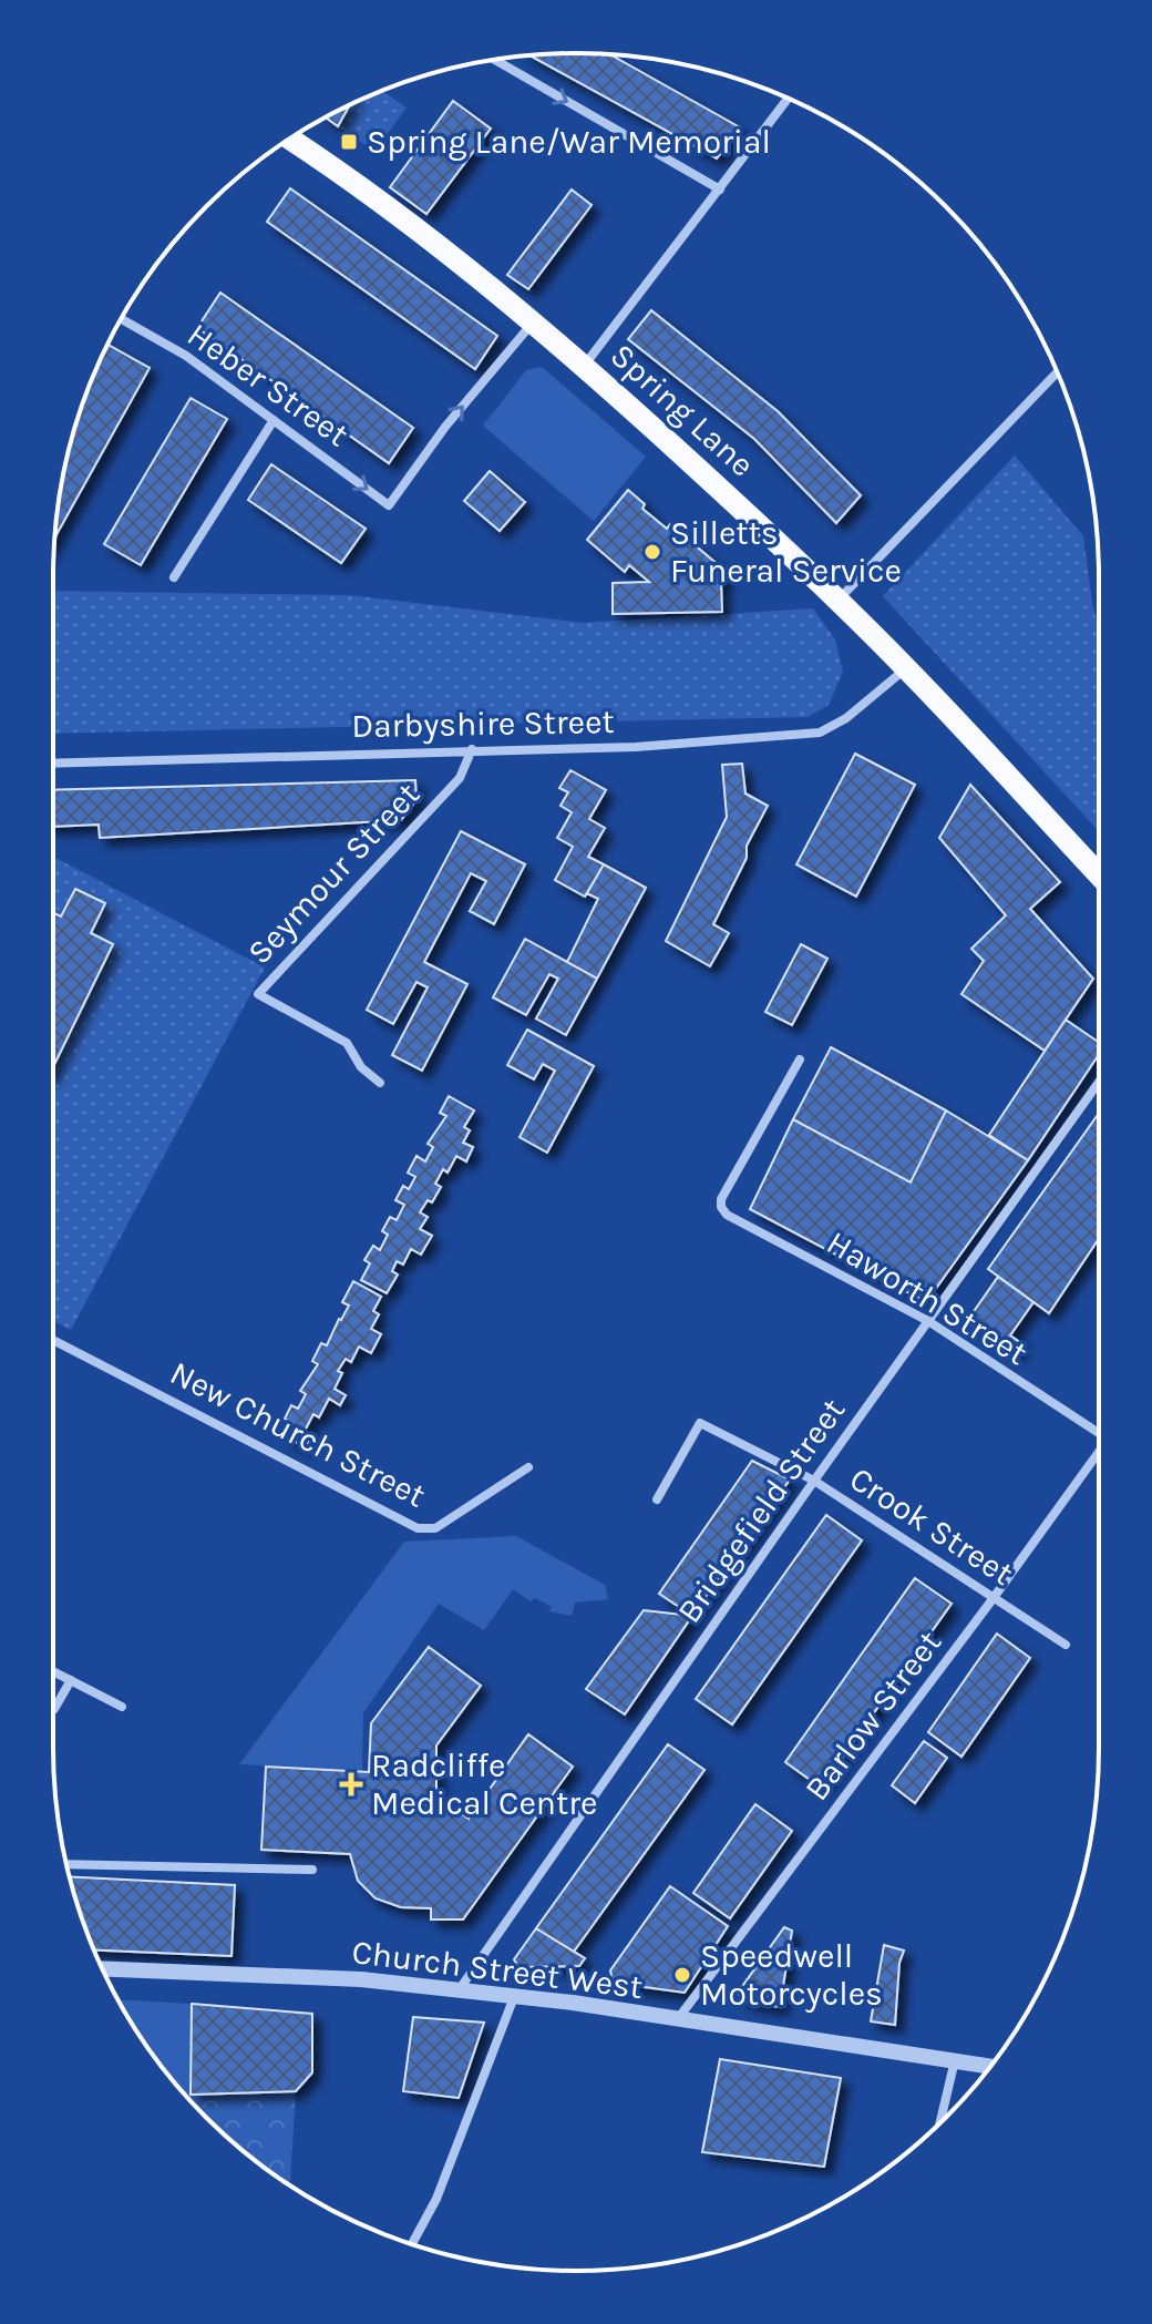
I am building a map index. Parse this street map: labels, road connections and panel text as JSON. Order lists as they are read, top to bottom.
{
  "streets": {
    "main road": ["Spring Lane"],
    "street": [
      "Heber Street",
      "Darbyshire Street",
      "Seymour Street",
      "Haworth Street",
      "New Church Street",
      "Bridgefield Street",
      "Crook Street",
      "Barlow Street",
      "Church Street West"
    ]
  },
  "crossings": [
    ["Heber Street", "Spring Lane"],
    ["Spring Lane", "Darbyshire Street"],
    ["Darbyshire Street", "Seymour Street"],
    ["Haworth Street", "Bridgefield Street"],
    ["Bridgefield Street", "Crook Street"],
    ["Bridgefield Street", "Church Street West"],
    ["Crook Street", "Barlow Street"],
    ["Barlow Street", "Church Street West"]
  ],
  "places": {
    "transit": ["Spring Lane/War Memorial"],
    "other": ["Silletts Funeral Service", "Speedwell Motorcycles"],
    "health": ["Radcliffe Medical Centre"]
  }
}
